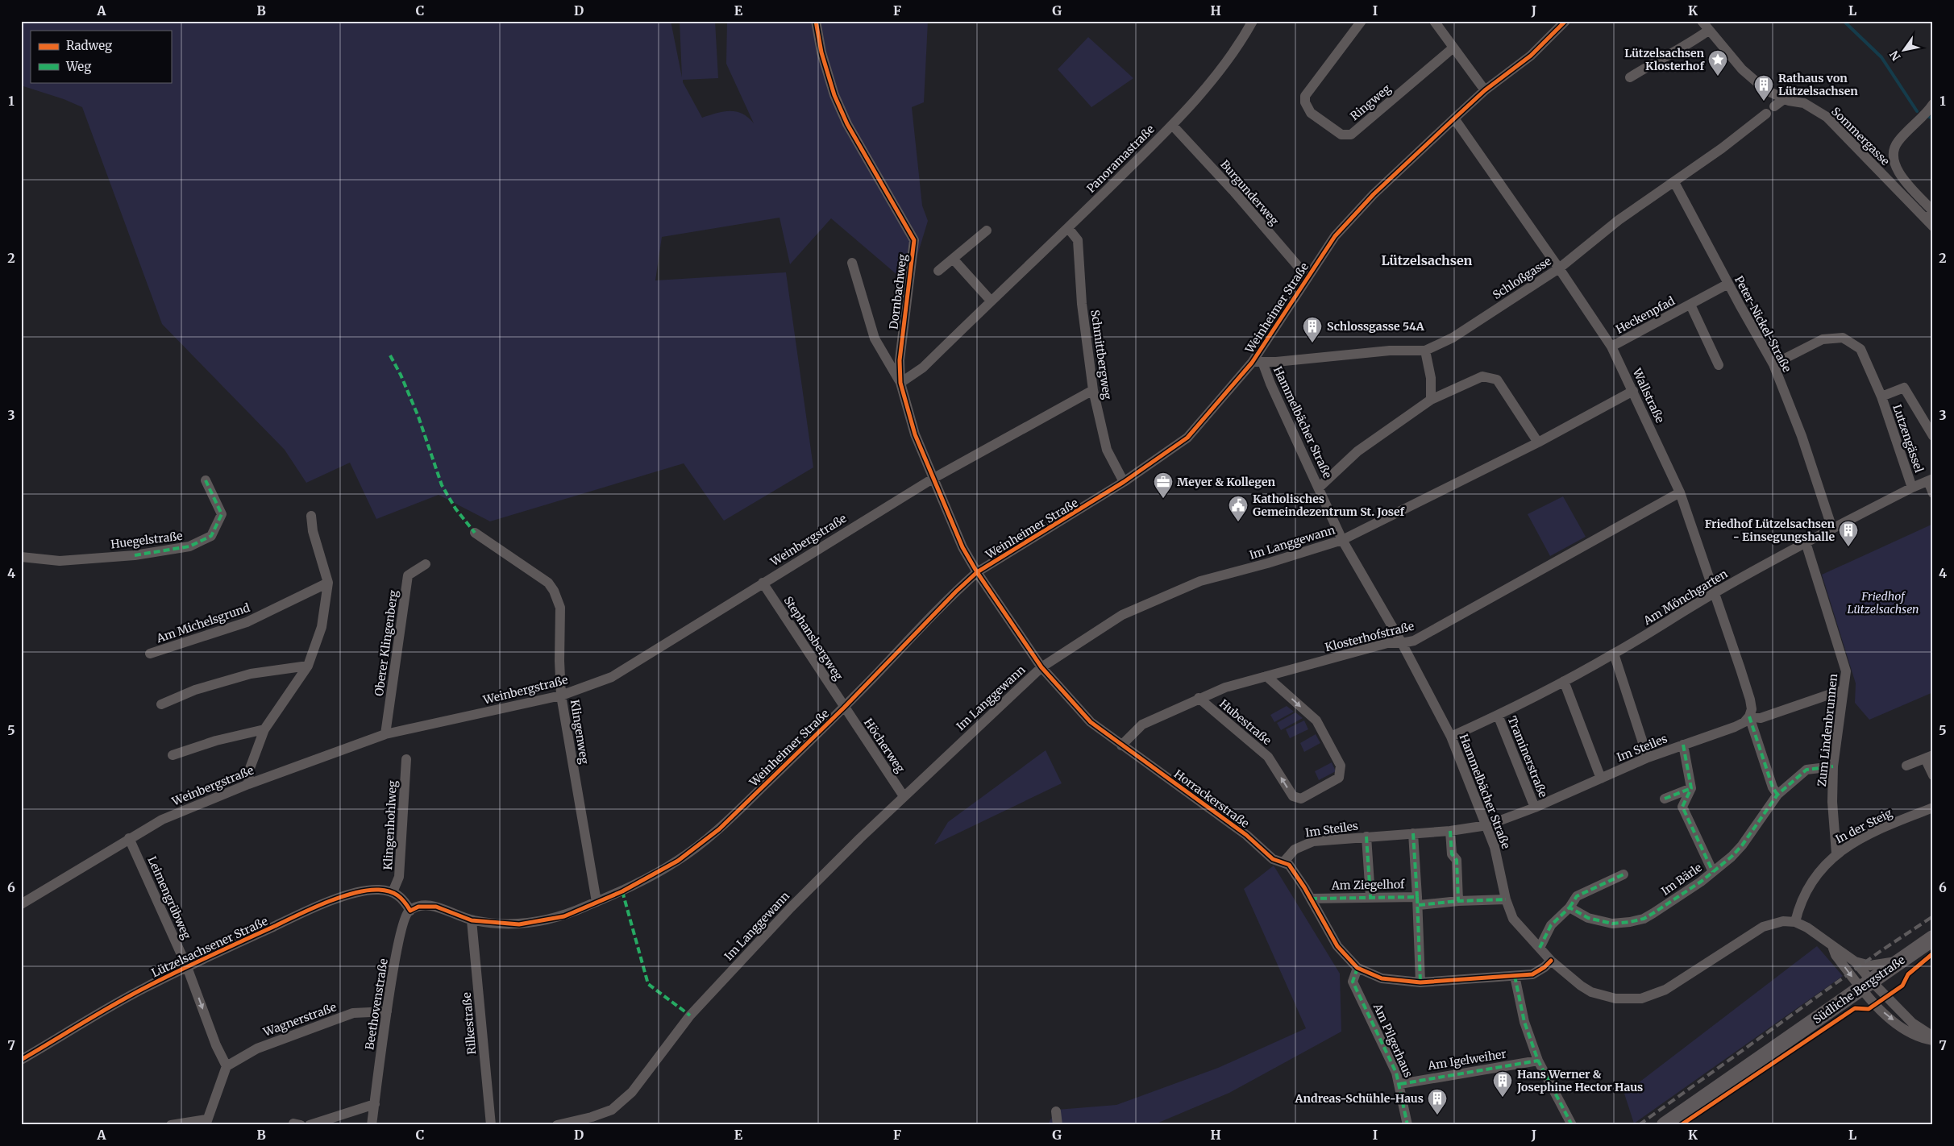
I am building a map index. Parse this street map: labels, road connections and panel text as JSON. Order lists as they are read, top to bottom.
{
  "streets": {
    "main road": ["Südliche Bergstraße"],
    "street": [
      "Ringweg",
      "Sommergasse",
      "Panoramastraße",
      "Burgunderweg",
      "Schloßgasse",
      "Dornbachweg",
      "Weinheimer Straße",
      "Heckenpfad",
      "Peter-Nickel-Straße",
      "Schmittbergweg",
      "Wallstraße",
      "Hammelbächer Straße",
      "Lutzengässel",
      "Huegelstraße",
      "Weinbergstraße",
      "Im Langgewann",
      "Am Mönchgarten",
      "Am Michelsgrund",
      "Klosterhofstraße",
      "Stephansbergweg",
      "Oberer Klingenberg",
      "Hubestraße",
      "Zum Lindenbrunnen",
      "Klingenweg",
      "Höcherweg",
      "Im Steiles",
      "Traminerstraße",
      "Horrackerstraße",
      "Klingenhohlweg",
      "In der Steig",
      "Im Bärle",
      "Am Ziegelhof",
      "Leimengrübweg",
      "Lützelsachsener Straße",
      "Beethovenstraße",
      "Wagnerstraße",
      "Rilkestraße",
      "Am Pilgerhaus",
      "Am Igelweiher"
    ]
  },
  "crossings": [
    ["Panoramastraße", "Burgunderweg"],
    ["Panoramastraße", "Dornbachweg"],
    ["Panoramastraße", "Schmittbergweg"],
    ["Burgunderweg", "Weinheimer Straße"],
    ["Schloßgasse", "Weinheimer Straße"],
    ["Schloßgasse", "Peter-Nickel-Straße"],
    ["Schloßgasse", "Wallstraße"],
    ["Schloßgasse", "Hammelbächer Straße"],
    ["Dornbachweg", "Weinheimer Straße"],
    ["Dornbachweg", "Weinbergstraße"],
    ["Dornbachweg", "Horrackerstraße"],
    ["Weinheimer Straße", "Schmittbergweg"],
    ["Weinheimer Straße", "Wallstraße"],
    ["Weinheimer Straße", "Hammelbächer Straße"],
    ["Weinheimer Straße", "Stephansbergweg"],
    ["Weinheimer Straße", "Klingenweg"],
    ["Weinheimer Straße", "Höcherweg"],
    ["Weinheimer Straße", "Horrackerstraße"],
    ["Weinheimer Straße", "Beethovenstraße"],
    ["Weinheimer Straße", "Rilkestraße"],
    ["Heckenpfad", "Peter-Nickel-Straße"],
    ["Heckenpfad", "Wallstraße"],
    ["Peter-Nickel-Straße", "Lutzengässel"],
    ["Peter-Nickel-Straße", "Am Mönchgarten"],
    ["Schmittbergweg", "Weinbergstraße"],
    ["Wallstraße", "Im Langgewann"],
    ["Wallstraße", "Am Mönchgarten"],
    ["Wallstraße", "Klosterhofstraße"],
    ["Wallstraße", "Im Steiles"],
    ["Hammelbächer Straße", "Im Langgewann"],
    ["Hammelbächer Straße", "Am Mönchgarten"],
    ["Hammelbächer Straße", "Klosterhofstraße"],
    ["Hammelbächer Straße", "Im Steiles"],
    ["Hammelbächer Straße", "Horrackerstraße"],
    ["Hammelbächer Straße", "In der Steig"],
    ["Hammelbächer Straße", "Am Ziegelhof"],
    ["Lutzengässel", "Am Mönchgarten"],
    ["Weinbergstraße", "Stephansbergweg"],
    ["Weinbergstraße", "Oberer Klingenberg"],
    ["Weinbergstraße", "Klingenweg"],
    ["Weinbergstraße", "Leimengrübweg"],
    ["Im Langgewann", "Höcherweg"],
    ["Im Langgewann", "Horrackerstraße"],
    ["Am Mönchgarten", "Zum Lindenbrunnen"],
    ["Am Mönchgarten", "Traminerstraße"],
    ["Klosterhofstraße", "Hubestraße"],
    ["Klosterhofstraße", "Horrackerstraße"],
    ["Stephansbergweg", "Höcherweg"],
    ["Zum Lindenbrunnen", "In der Steig"],
    ["Zum Lindenbrunnen", "Im Bärle"],
    ["Im Steiles", "Traminerstraße"],
    ["Im Steiles", "Horrackerstraße"],
    ["Im Steiles", "Am Ziegelhof"],
    ["Horrackerstraße", "Am Ziegelhof"],
    ["Horrackerstraße", "Am Pilgerhaus"],
    ["Klingenhohlweg", "Lützelsachsener Straße"],
    ["Leimengrübweg", "Lützelsachsener Straße"],
    ["Beethovenstraße", "Wagnerstraße"],
    ["Am Pilgerhaus", "Am Igelweiher"]
  ],
  "districts": ["Lützelsachsen"],
  "parks": ["Friedhof Lützelsachsen"],
  "places": {
    "place": ["Lützelsachsen Klosterhof"],
    "building": [
      "Rathaus von Lützelsachsen",
      "Schlossgasse 54A",
      "Friedhof Lützelsachsen - Einsegungshalle",
      "Hans Werner & Josephine Hector Haus",
      "Andreas-Schühle-Haus"
    ],
    "office": ["Meyer & Kollegen"],
    "public building": ["Katholisches Gemeindezentrum St. Josef"]
  },
  "legend": ["Radweg", "Weg"],
  "north": "bottom left",
  "grid": {
    "columns": [
      "A",
      "B",
      "C",
      "D",
      "E",
      "F",
      "G",
      "H",
      "I",
      "J",
      "K",
      "L"
    ],
    "rows": [
      "1",
      "2",
      "3",
      "4",
      "5",
      "6",
      "7"
    ]
  }
}
